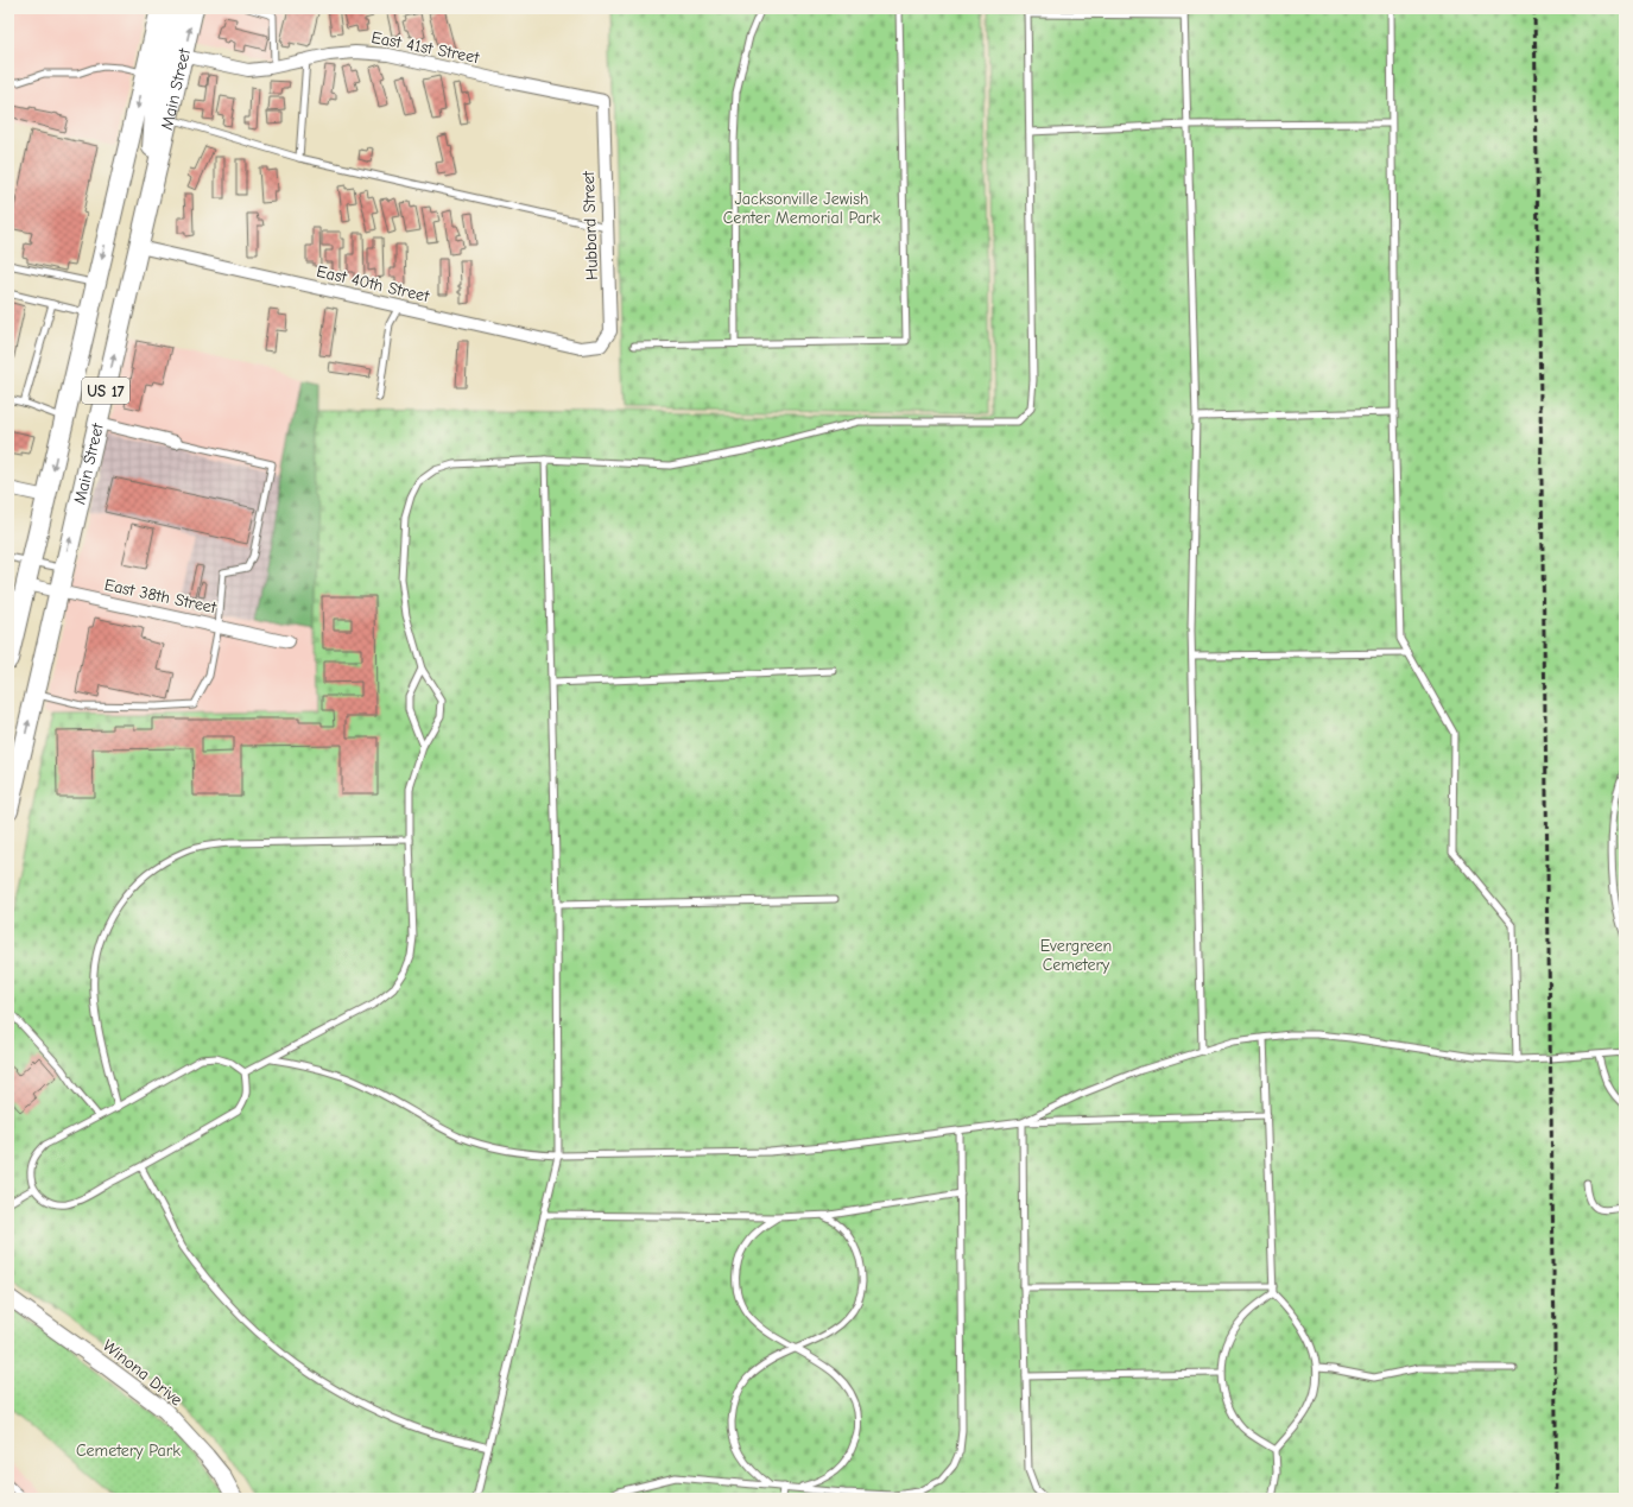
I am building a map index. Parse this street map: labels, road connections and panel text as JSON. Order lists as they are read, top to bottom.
{
  "streets": {
    "main road": ["Main Street", "US 17"],
    "street": [
      "East 41st Street",
      "Hubbard Street",
      "East 40th Street",
      "East 38th Street",
      "Winona Drive"
    ]
  },
  "crossings": [
    ["East 41st Street", "Main Street"],
    ["East 41st Street", "Hubbard Street"],
    ["Main Street", "East 40th Street"],
    ["Main Street", "East 38th Street"],
    ["Hubbard Street", "East 40th Street"]
  ],
  "parks": ["Jacksonville Jewish Center Memorial Park", "Evergreen Cemetery", "Cemetery Park"]
}
